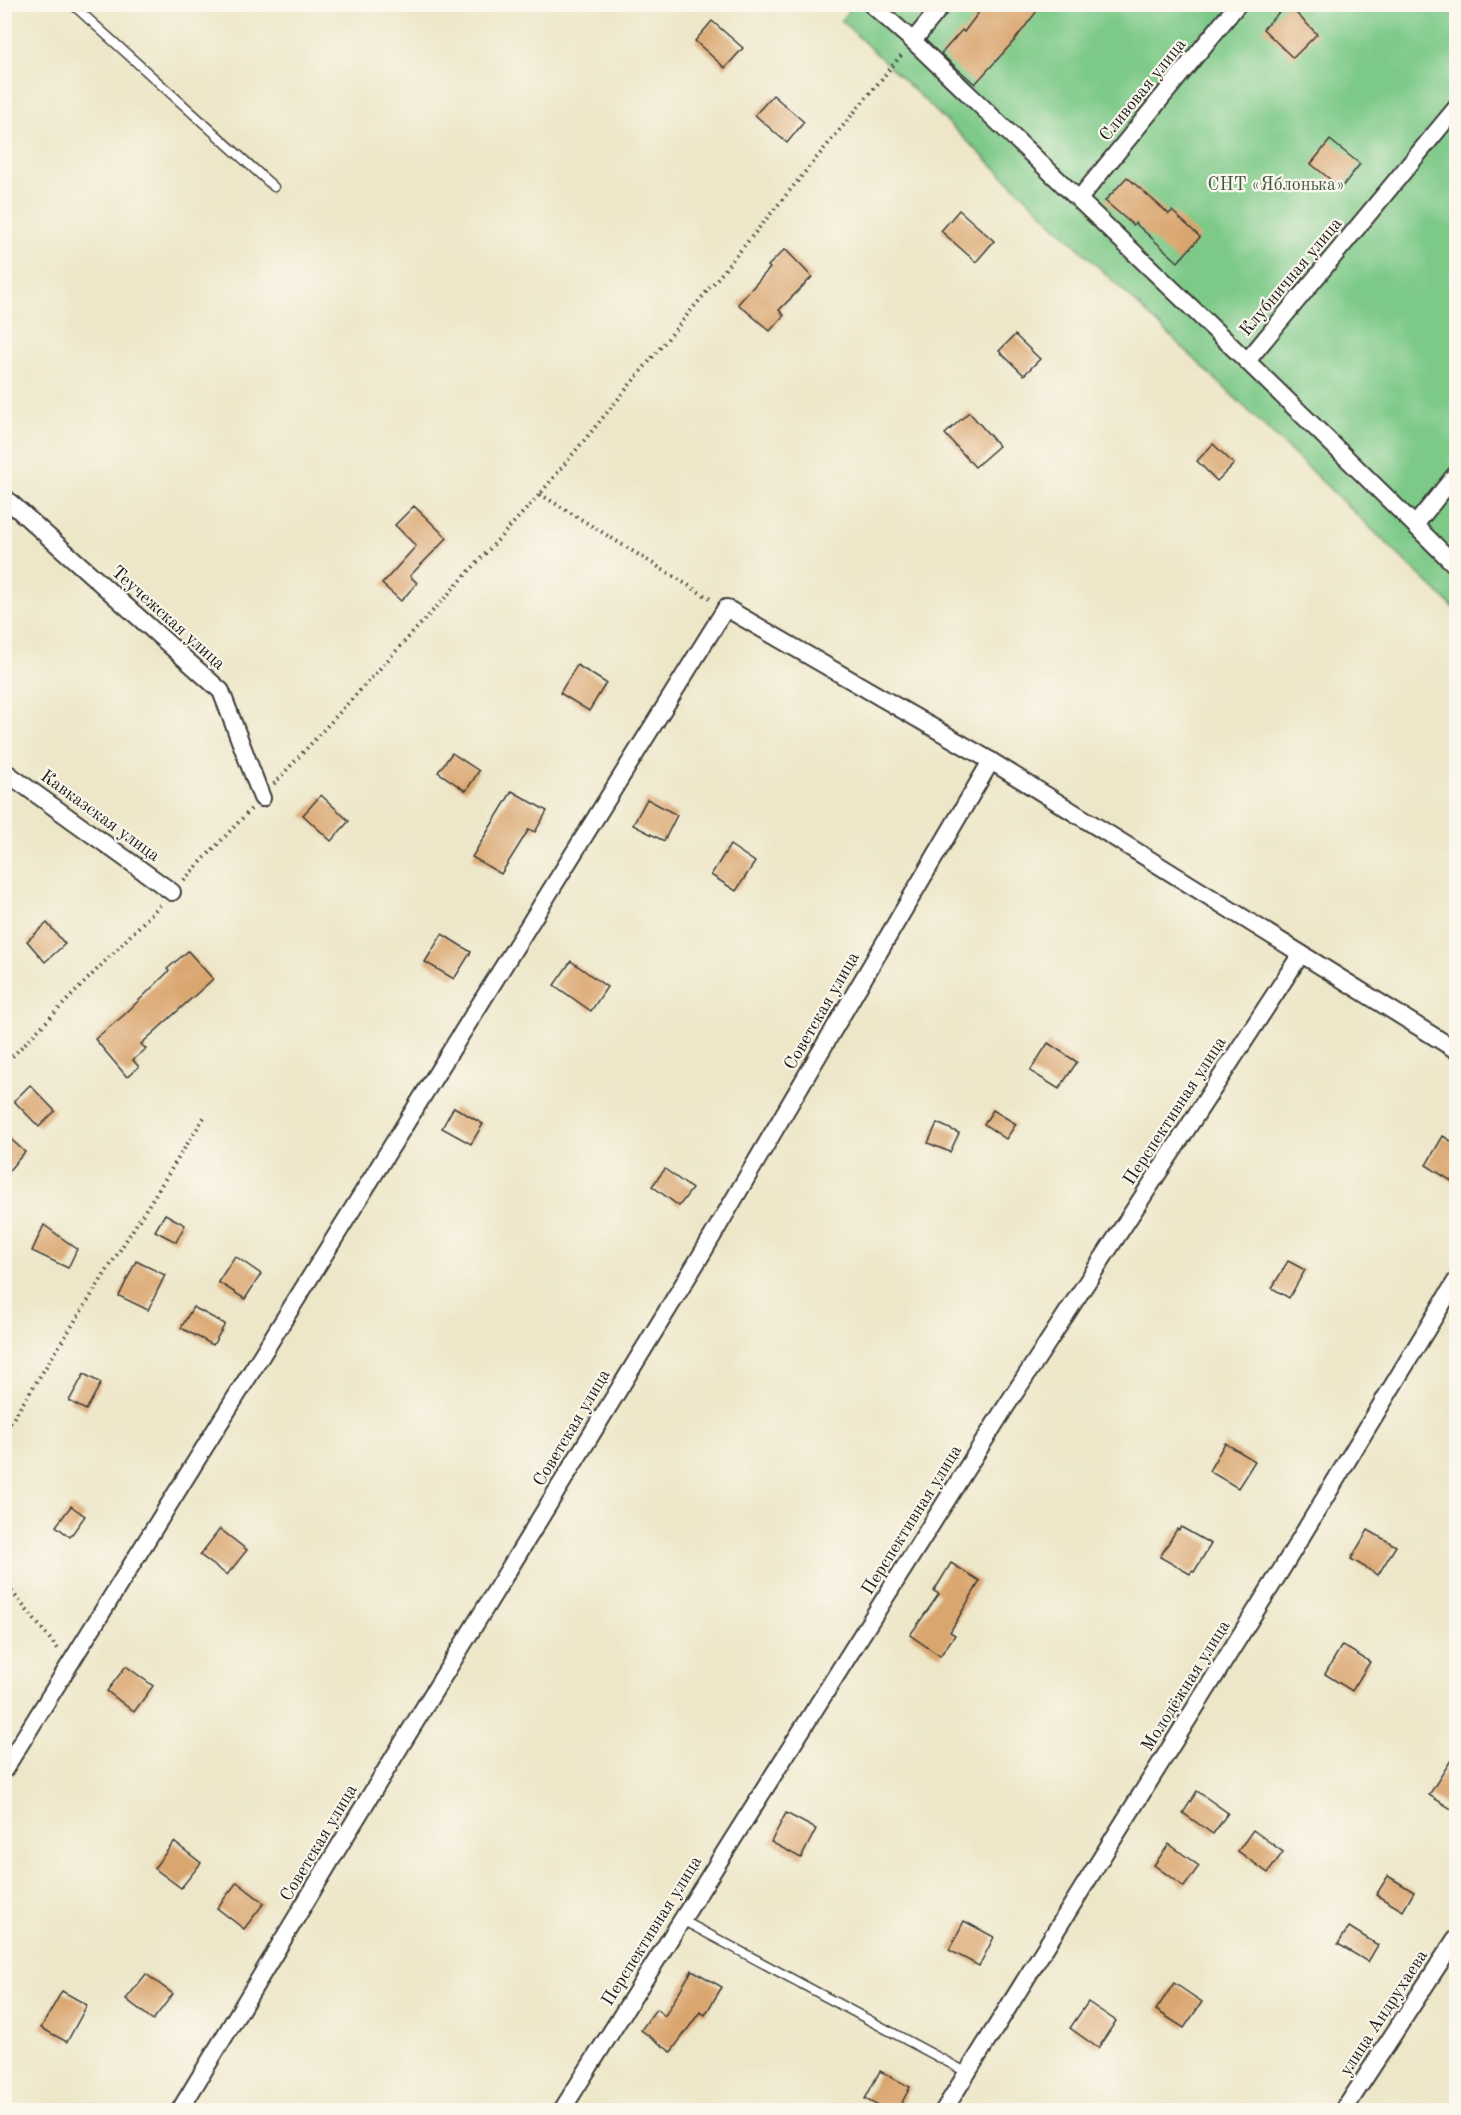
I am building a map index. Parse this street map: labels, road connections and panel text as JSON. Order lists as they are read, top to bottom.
{
  "streets": {
    "street": [
      "Сливовая улица",
      "Клубничная улица",
      "Теучежская улица",
      "Кавказская улица",
      "Советская улица",
      "Перспективная улица",
      "Молодёжная улица",
      "улица Андрухаева"
    ]
  },
  "parks": ["СНТ «Яблонька»"]
}
